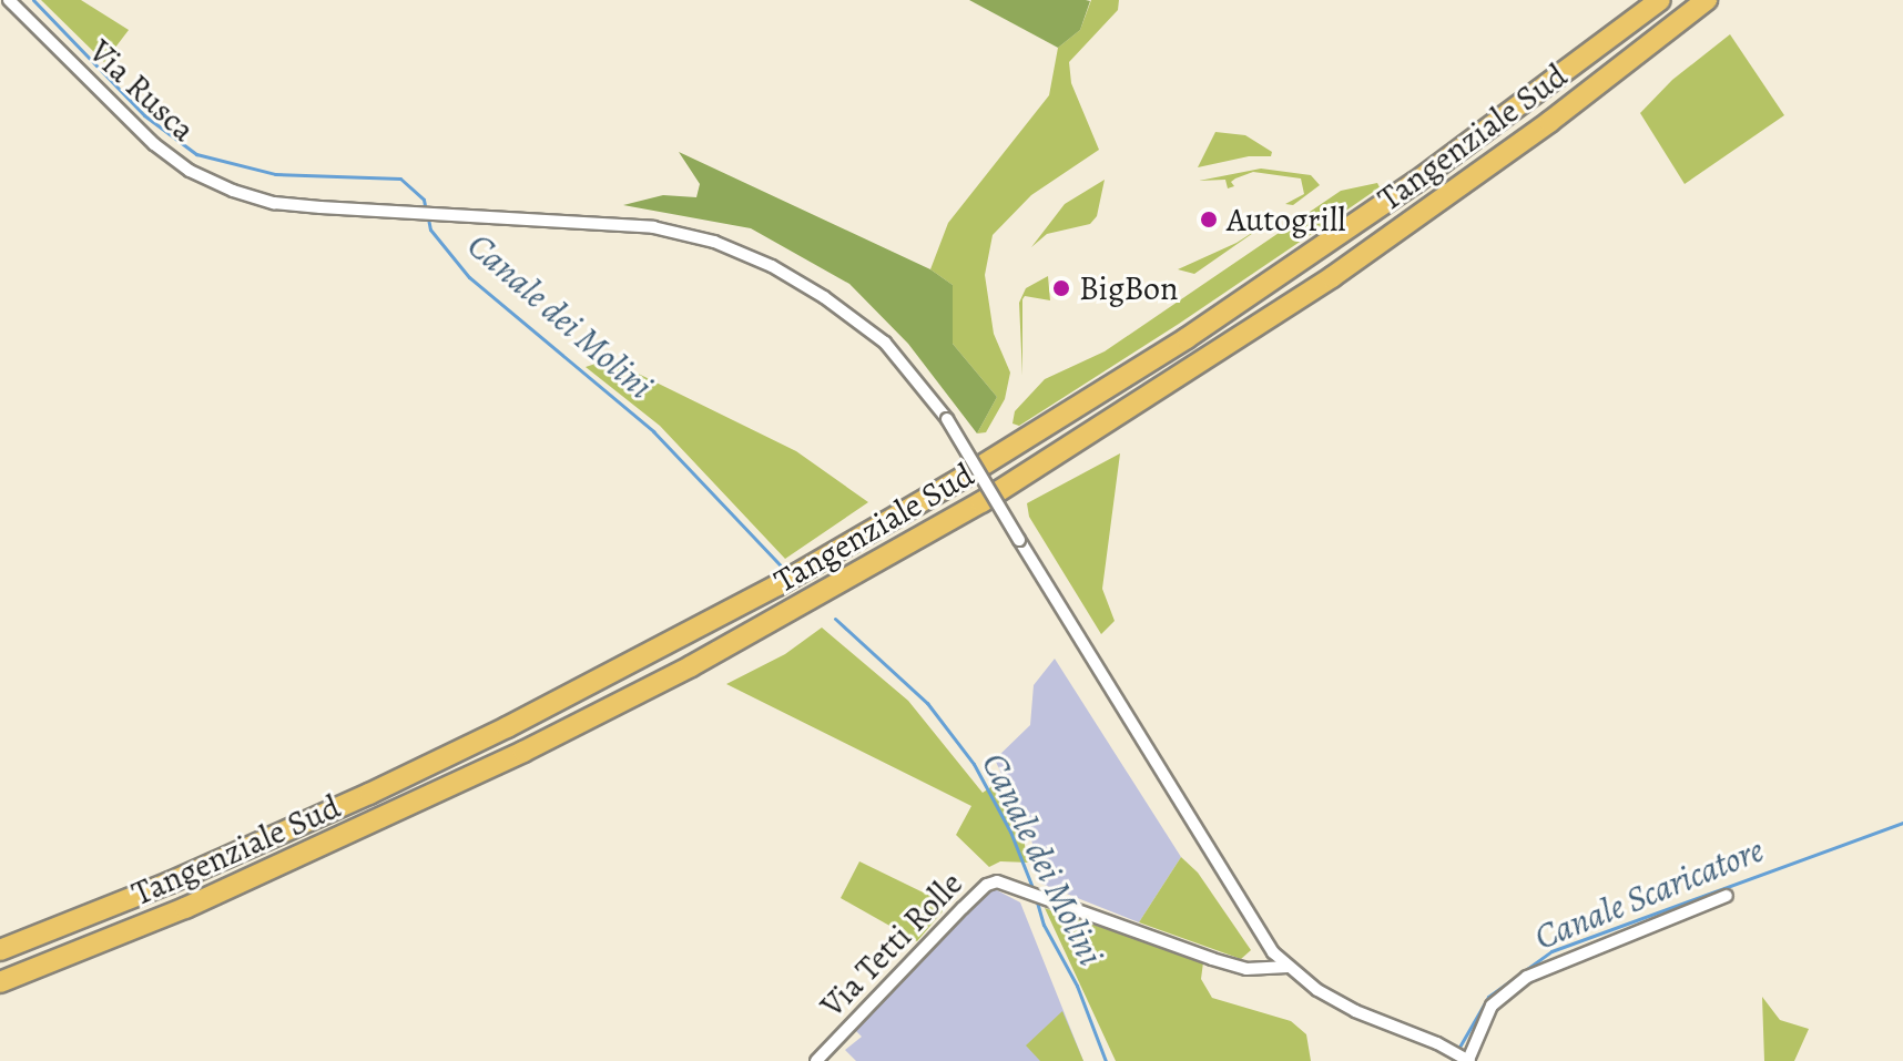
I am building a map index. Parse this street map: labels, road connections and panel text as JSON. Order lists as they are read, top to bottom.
{
  "streets": {
    "highway": ["Tangenziale Sud"],
    "street": ["Via Rusca", "Via Tetti Rolle"]
  },
  "crossings": [
    ["Via Rusca", "Via Tetti Rolle"]
  ],
  "water": ["Canale dei Molini", "Canale Scaricatore"],
  "places": ["Autogrill", "BigBon"]
}
